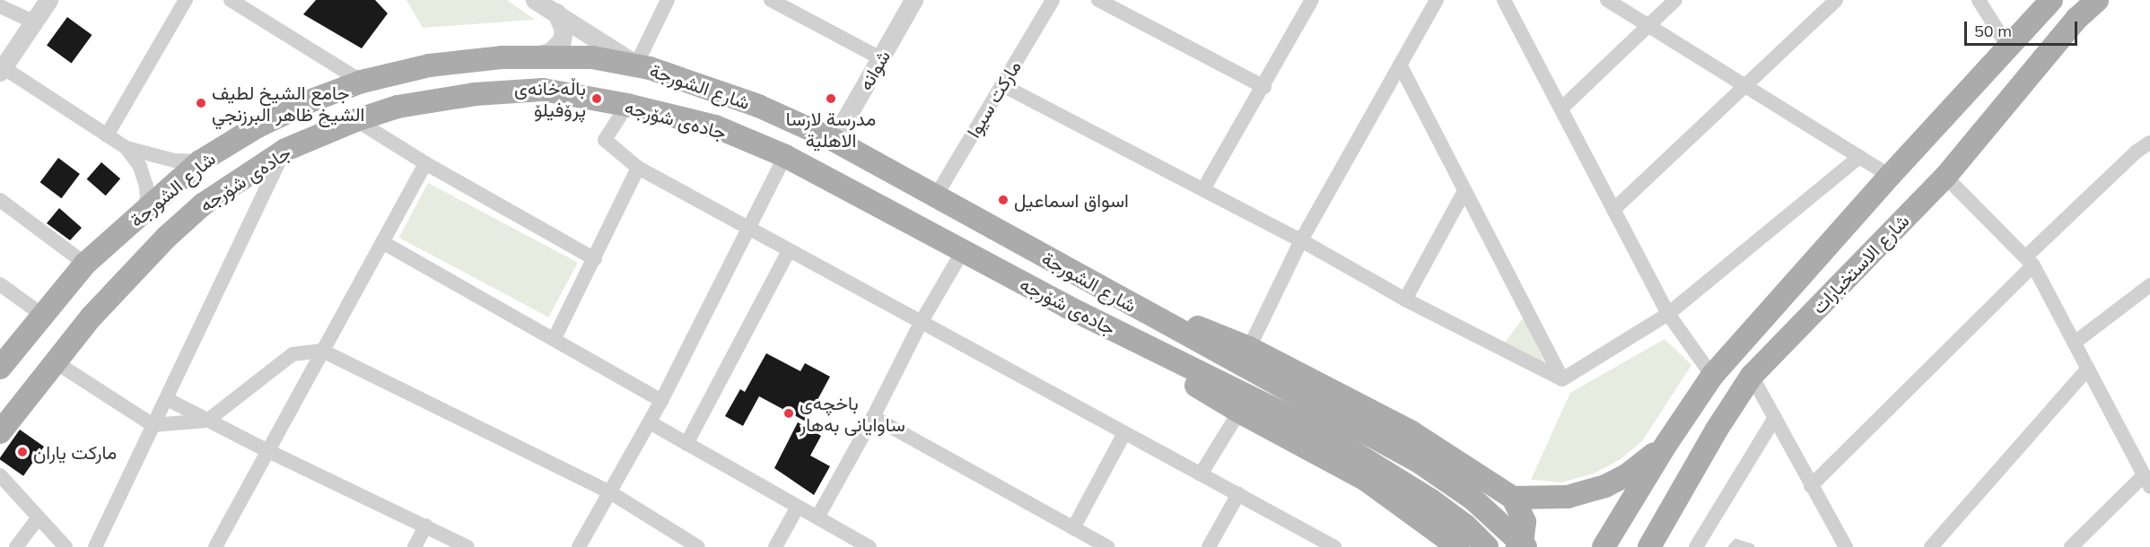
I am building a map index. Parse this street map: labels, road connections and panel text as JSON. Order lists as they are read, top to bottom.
{
  "streets": {
    "main road": ["شارع الشورجة", "جادەی شۆرجە", "شارع الاستخبارات"],
    "street": ["شوانە", "مارکت سیوا"]
  },
  "crossings": [
    ["شوانە", "شارع الشورجة"],
    ["شارع الشورجة", "مارکت سیوا"]
  ],
  "places": [
    "باڵەخانەی پرۆفیلۆ",
    "مدرسة لارسا الاهلية",
    "جامع الشيخ لطيف الشيخ ظاهر البرزنجي",
    "اسواق اسماعيل",
    "باخچەی ساوایانی بەهار",
    "مارکت یاران"
  ],
  "scale_bar": "50 m"
}
